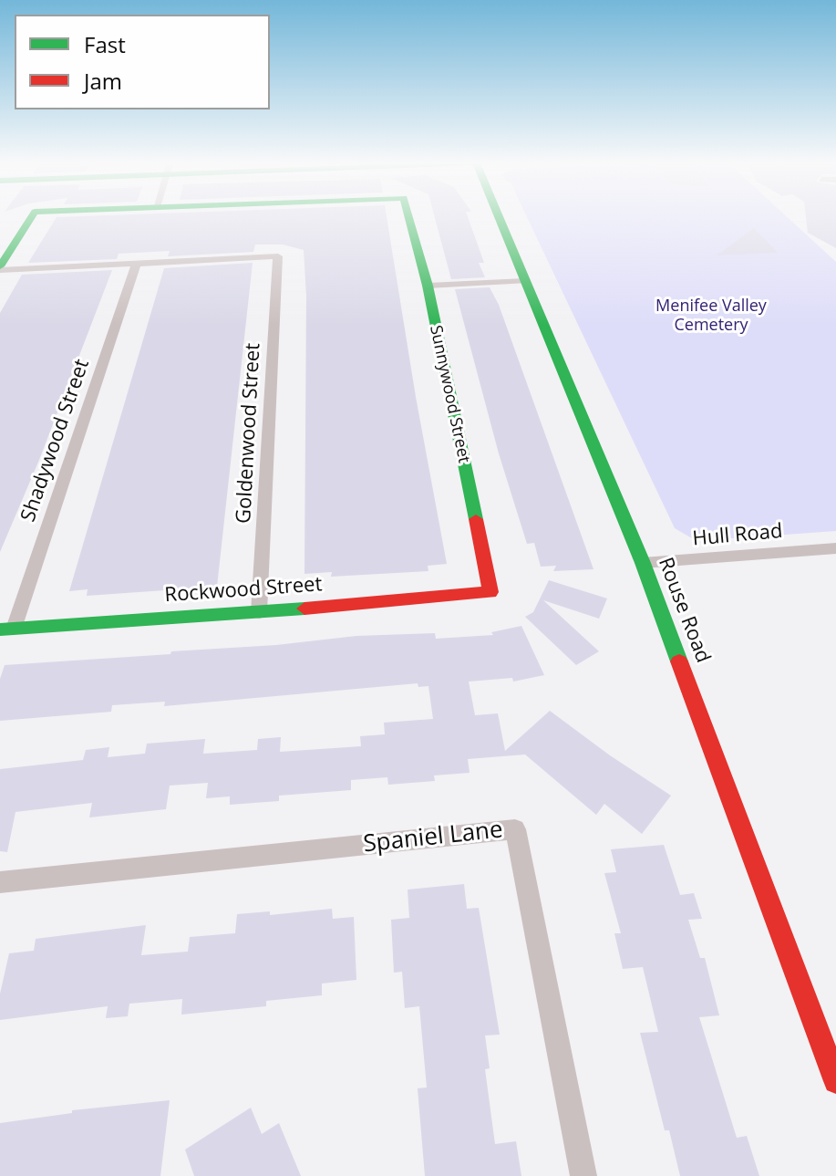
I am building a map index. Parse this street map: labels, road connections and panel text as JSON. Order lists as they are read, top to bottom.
{
  "streets": {
    "street": [
      "Sunnywood Street",
      "Goldenwood Street",
      "Shadywood Street",
      "Hull Road",
      "Rockwood Street",
      "Rouse Road",
      "Spaniel Lane"
    ]
  },
  "crossings": [
    ["Sunnywood Street", "Rockwood Street"],
    ["Goldenwood Street", "Shadywood Street"],
    ["Goldenwood Street", "Rockwood Street"],
    ["Shadywood Street", "Rockwood Street"],
    ["Hull Road", "Rouse Road"]
  ],
  "parks": ["Menifee Valley Cemetery"],
  "legend": ["Fast", "Jam"]
}
